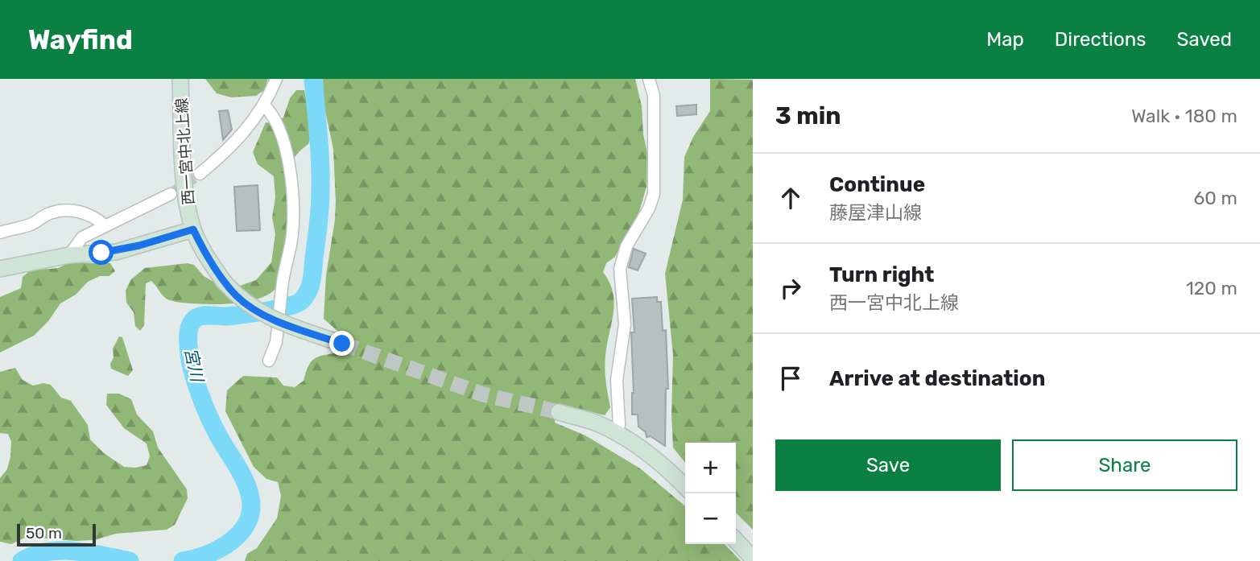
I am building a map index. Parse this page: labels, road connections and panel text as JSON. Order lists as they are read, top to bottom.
{
  "streets": {
    "main road": ["西一宮中北上線"]
  },
  "water": ["宮川"],
  "scale_bar": "50 m",
  "page": {
    "header": "Wayfind",
    "nav": ["Map", "Directions", "Saved"],
    "heading": ["3 min", "Walk · 180 m"],
    "list": [
      ["Continue", "藤屋津山線", "60 m"],
      ["Turn right", "西一宮中北上線", "120 m"],
      "Arrive at destination"
    ],
    "buttons": ["Save", "Share"],
    "map_buttons": ["+", "−"],
    "scale": "50 m"
  }
}
